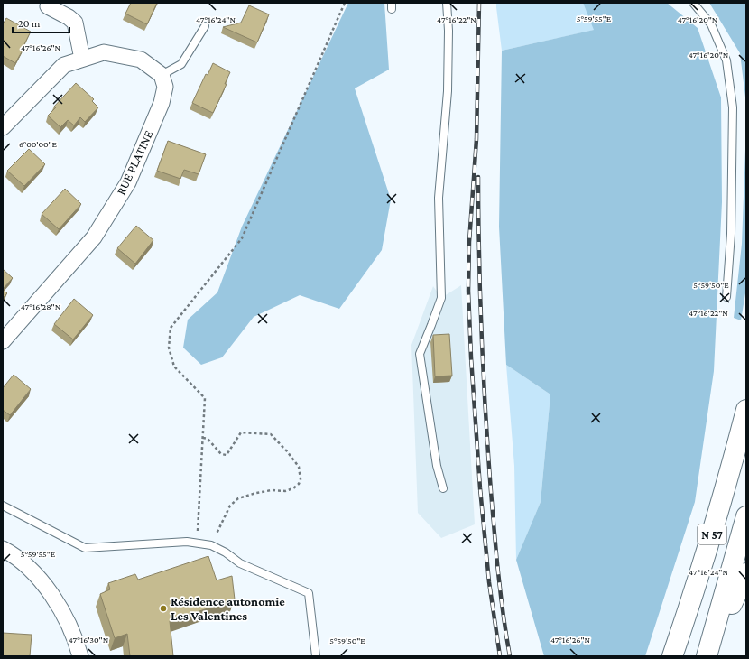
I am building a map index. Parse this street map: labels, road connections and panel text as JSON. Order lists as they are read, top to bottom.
{
  "streets": {
    "highway": ["N 57"],
    "street": ["RUE PLATINE"]
  },
  "places": ["Résidence autonomie Les Valentines"],
  "scale_bar": "20 m",
  "coordinates": [
    "5°59'55\"E",
    "47°16'24\"N",
    "47°16'22\"N",
    "47°16'20\"N",
    "47°16'26\"N",
    "6°00'00\"E",
    "5°59'50\"E",
    "47°16'28\"N",
    "47°16'30\"N"
  ]
}
